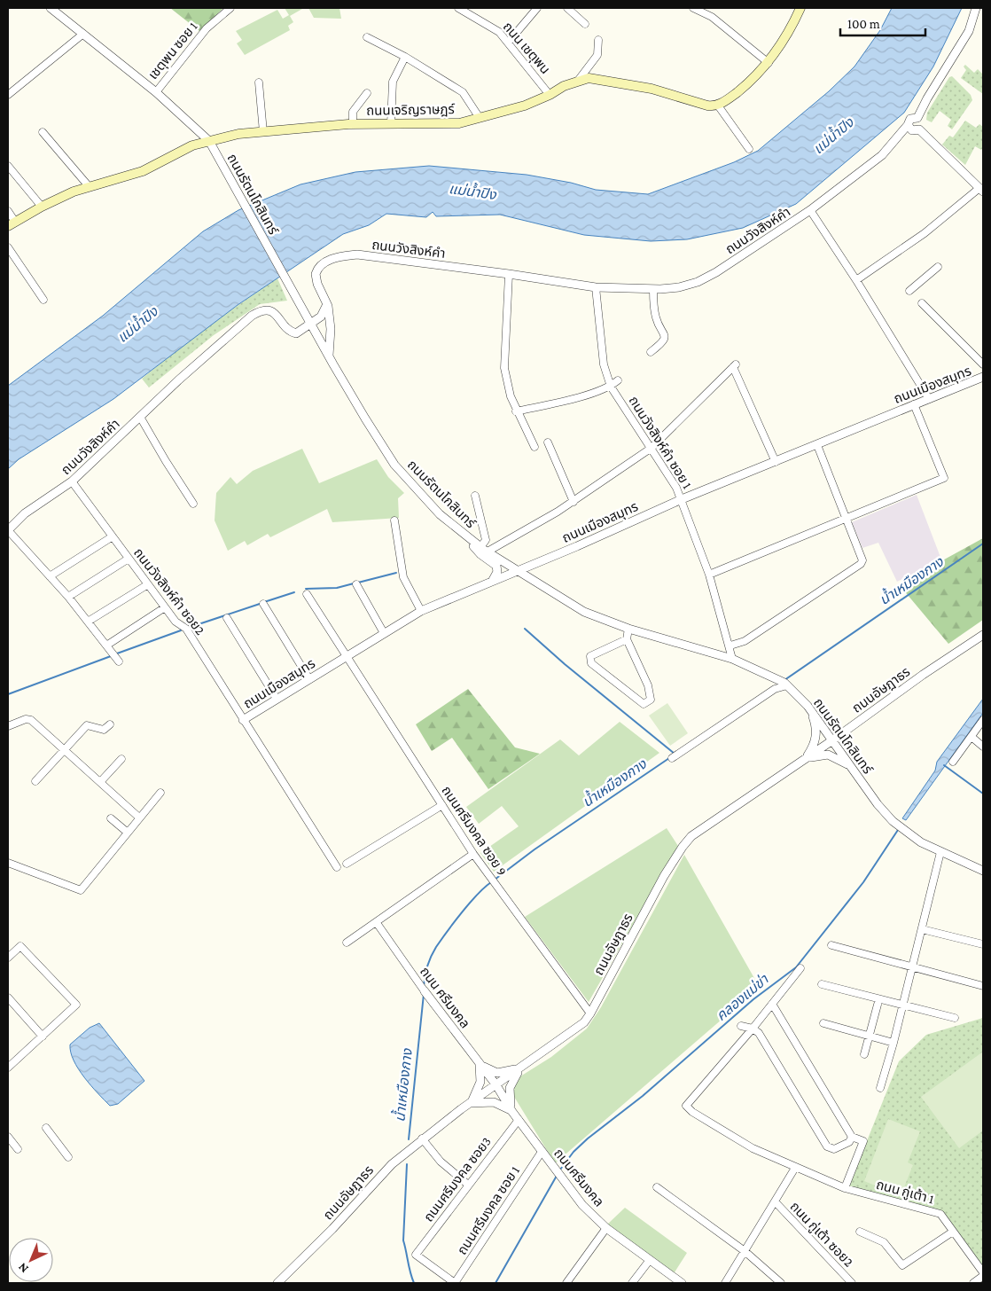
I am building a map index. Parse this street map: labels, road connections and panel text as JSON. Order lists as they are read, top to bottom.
{
  "streets": {
    "main road": ["ถนนเจริญราษฎร์"],
    "street": [
      "ถนน เชตุพน",
      "เชตุพน ซอย 1",
      "ถนนรัตนโกสินทร์",
      "ถนนวังสิงห์คำ",
      "ถนนเมืองสมุทร",
      "ถนนวังสิงห์คำ ซอย 1",
      "ถนนวังสิงห์คำ ซอย2",
      "ถนนอัษฎาธร",
      "ถนนศรีมงคล ซอย 9",
      "ถนน ศรีมงคล",
      "ถนนศรีมงคล",
      "ถนนศรีมงคล ซอย3",
      "ถนน กู่เต้า 1",
      "ถนนศรีมงคล ซอย 1",
      "ถนน กู่เต้า ซอย2"
    ]
  },
  "crossings": [
    ["ถนน เชตุพน", "ถนนเจริญราษฎร์"],
    ["เชตุพน ซอย 1", "ถนนรัตนโกสินทร์"],
    ["ถนนเจริญราษฎร์", "ถนนรัตนโกสินทร์"],
    ["ถนนรัตนโกสินทร์", "ถนนวังสิงห์คำ"],
    ["ถนนรัตนโกสินทร์", "ถนนเมืองสมุทร"],
    ["ถนนรัตนโกสินทร์", "ถนนวังสิงห์คำ ซอย 1"],
    ["ถนนรัตนโกสินทร์", "ถนนอัษฎาธร"],
    ["ถนนวังสิงห์คำ", "ถนนวังสิงห์คำ ซอย 1"],
    ["ถนนวังสิงห์คำ", "ถนนวังสิงห์คำ ซอย2"],
    ["ถนนเมืองสมุทร", "ถนนวังสิงห์คำ ซอย 1"],
    ["ถนนเมืองสมุทร", "ถนนวังสิงห์คำ ซอย2"],
    ["ถนนเมืองสมุทร", "ถนนศรีมงคล ซอย 9"],
    ["ถนนอัษฎาธร", "ถนนศรีมงคล ซอย 9"],
    ["ถนนอัษฎาธร", "ถนน ศรีมงคล"],
    ["ถนนอัษฎาธร", "ถนนศรีมงคล"],
    ["ถนน ศรีมงคล", "ถนนศรีมงคล"],
    ["ถนนศรีมงคล", "ถนนศรีมงคล ซอย3"],
    ["ถนนศรีมงคล", "ถนนศรีมงคล ซอย 1"],
    ["ถนนศรีมงคล ซอย3", "ถนนศรีมงคล ซอย 1"]
  ],
  "water": ["แม่น้ำปิง", "น้ำเหมืองกาง", "คลองแม่ข่า"],
  "scale_bar": "100 m",
  "north": "bottom left"
}
